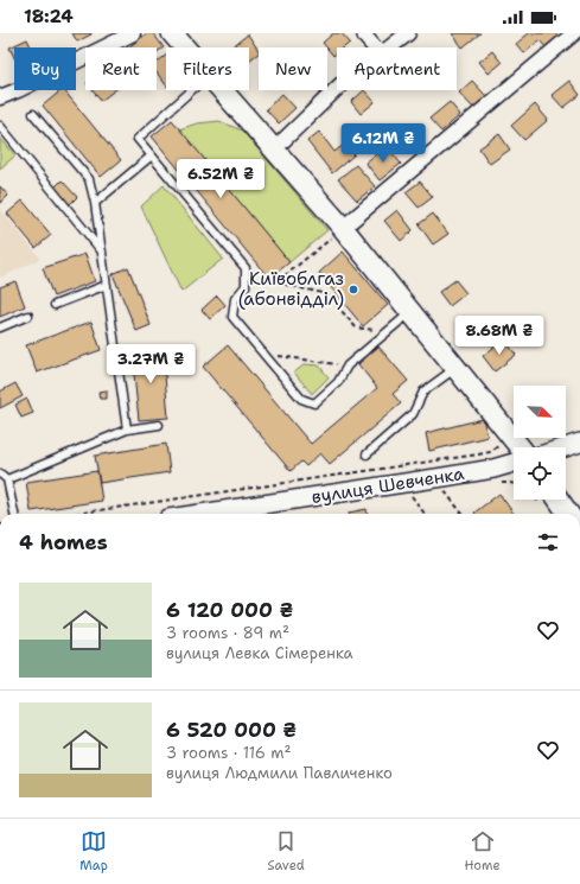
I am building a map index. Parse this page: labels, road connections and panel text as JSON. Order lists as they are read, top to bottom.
{
  "streets": {
    "street": ["вулиця Шевченка"]
  },
  "places": ["Київоблгаз (абонвідділ)"],
  "north": "bottom right",
  "page": {
    "status": "18:24",
    "chip": [
      "Buy",
      "Rent",
      "Filters",
      "New",
      "Apartment"
    ],
    "price": [
      "6.12M ₴",
      "6.52M ₴",
      "8.68M ₴",
      "3.27M ₴"
    ],
    "heading": "4 homes",
    "list": [
      {
        "name": "6 120 000 ₴",
        "note": "3 rooms · 89 m² · вулиця Левка Сімеренка"
      },
      {
        "name": "6 520 000 ₴",
        "note": "3 rooms · 116 m² · вулиця Людмили Павличенко"
      }
    ],
    "tabs": ["Map", "Saved", "Home"]
  }
}
